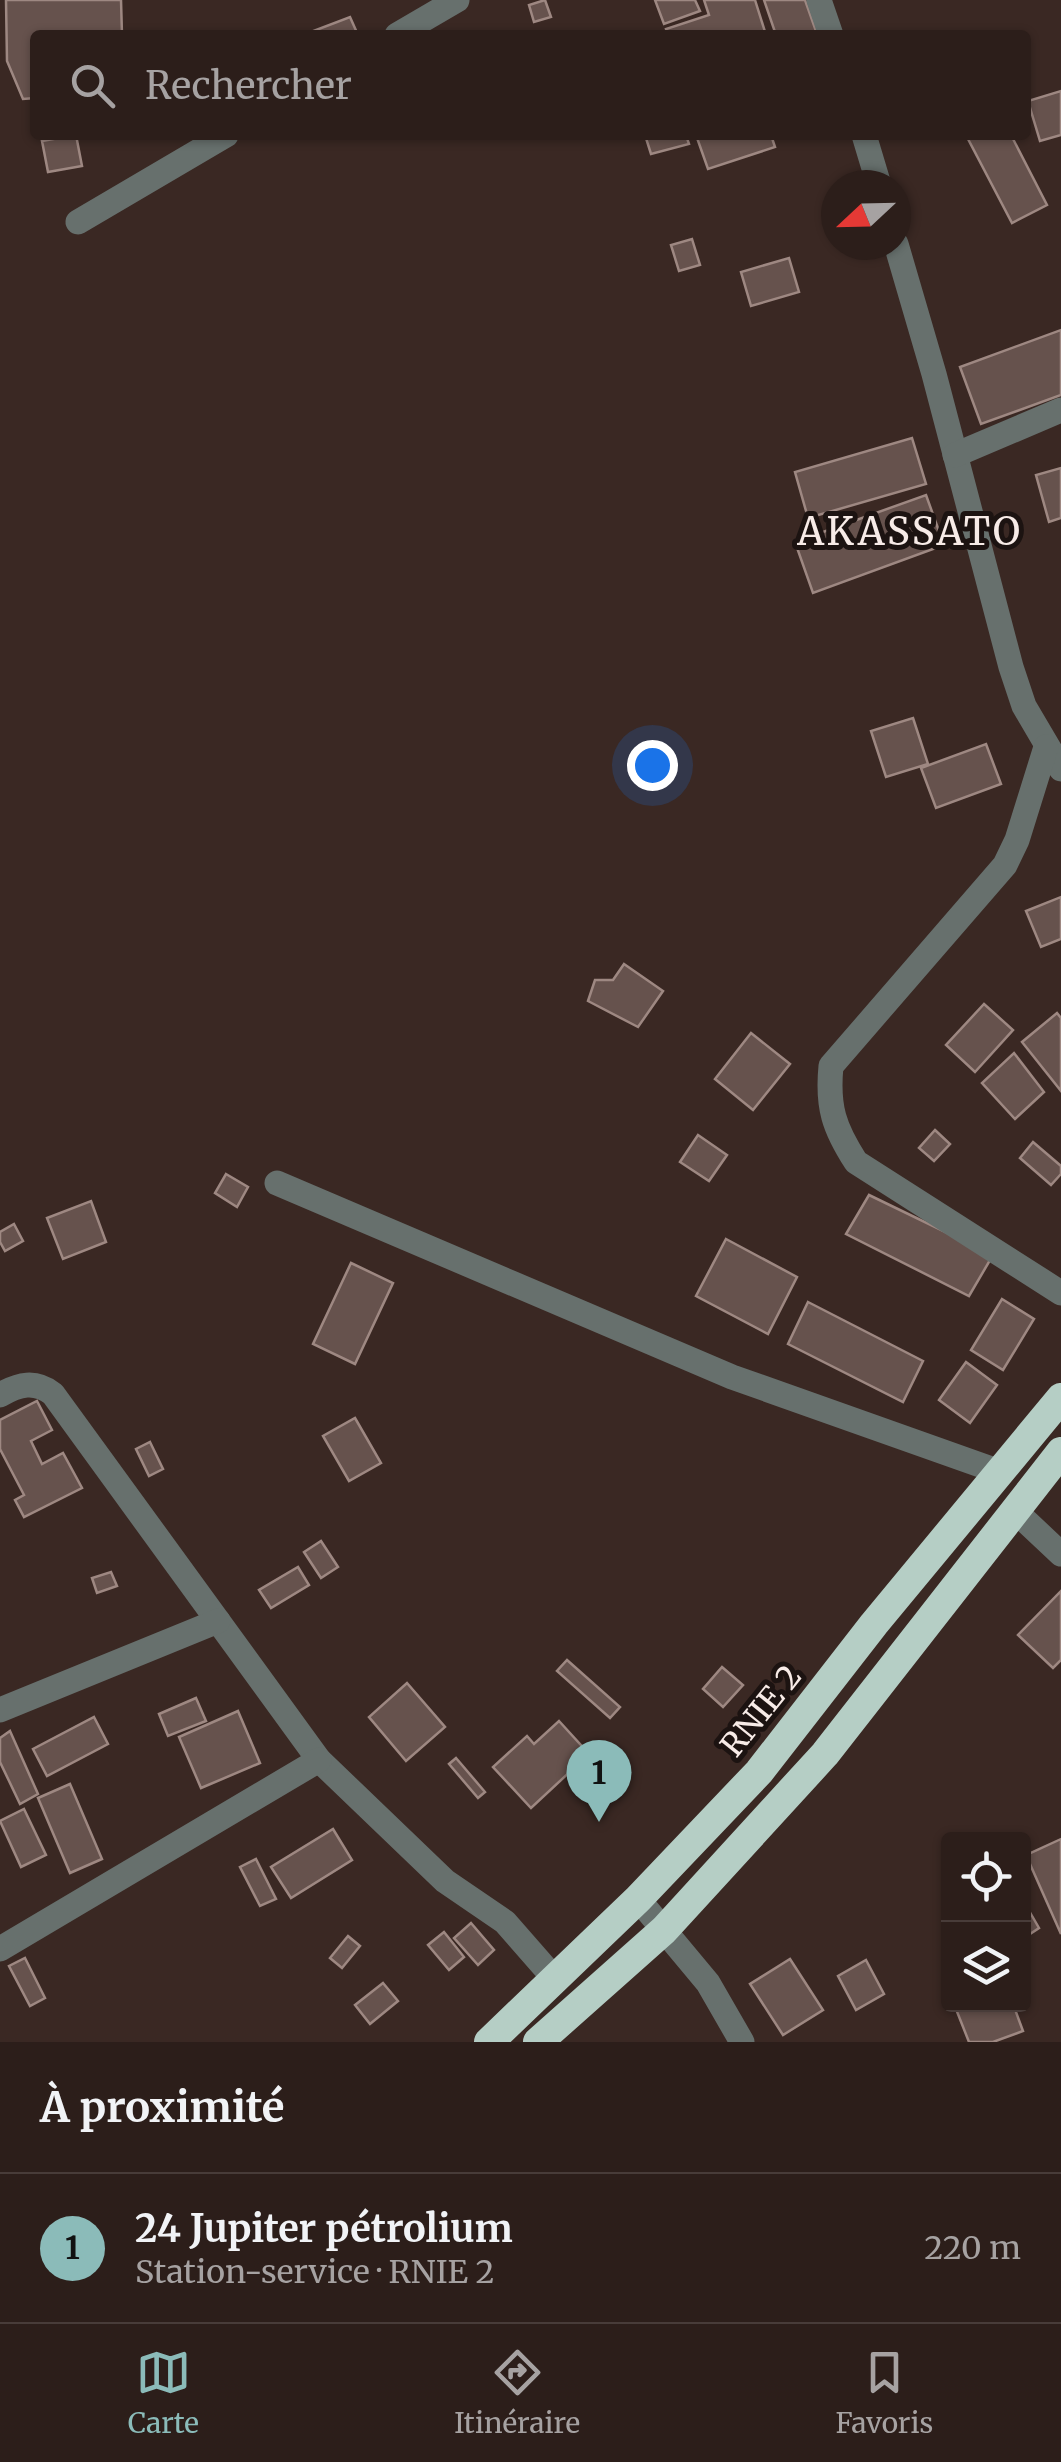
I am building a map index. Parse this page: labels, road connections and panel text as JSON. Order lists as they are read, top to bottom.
{
  "streets": {
    "highway": ["RNIE 2"]
  },
  "districts": ["AKASSATO"],
  "north": "left",
  "page": {
    "search": "Rechercher",
    "pins": "1",
    "heading": "À proximité",
    "list": [
      {
        "mark": "1",
        "name": "24 Jupiter pétrolium",
        "note": "Station-service · RNIE 2",
        "value": "220 m"
      }
    ],
    "nav": ["Carte", "Itinéraire", "Favoris"]
  }
}
